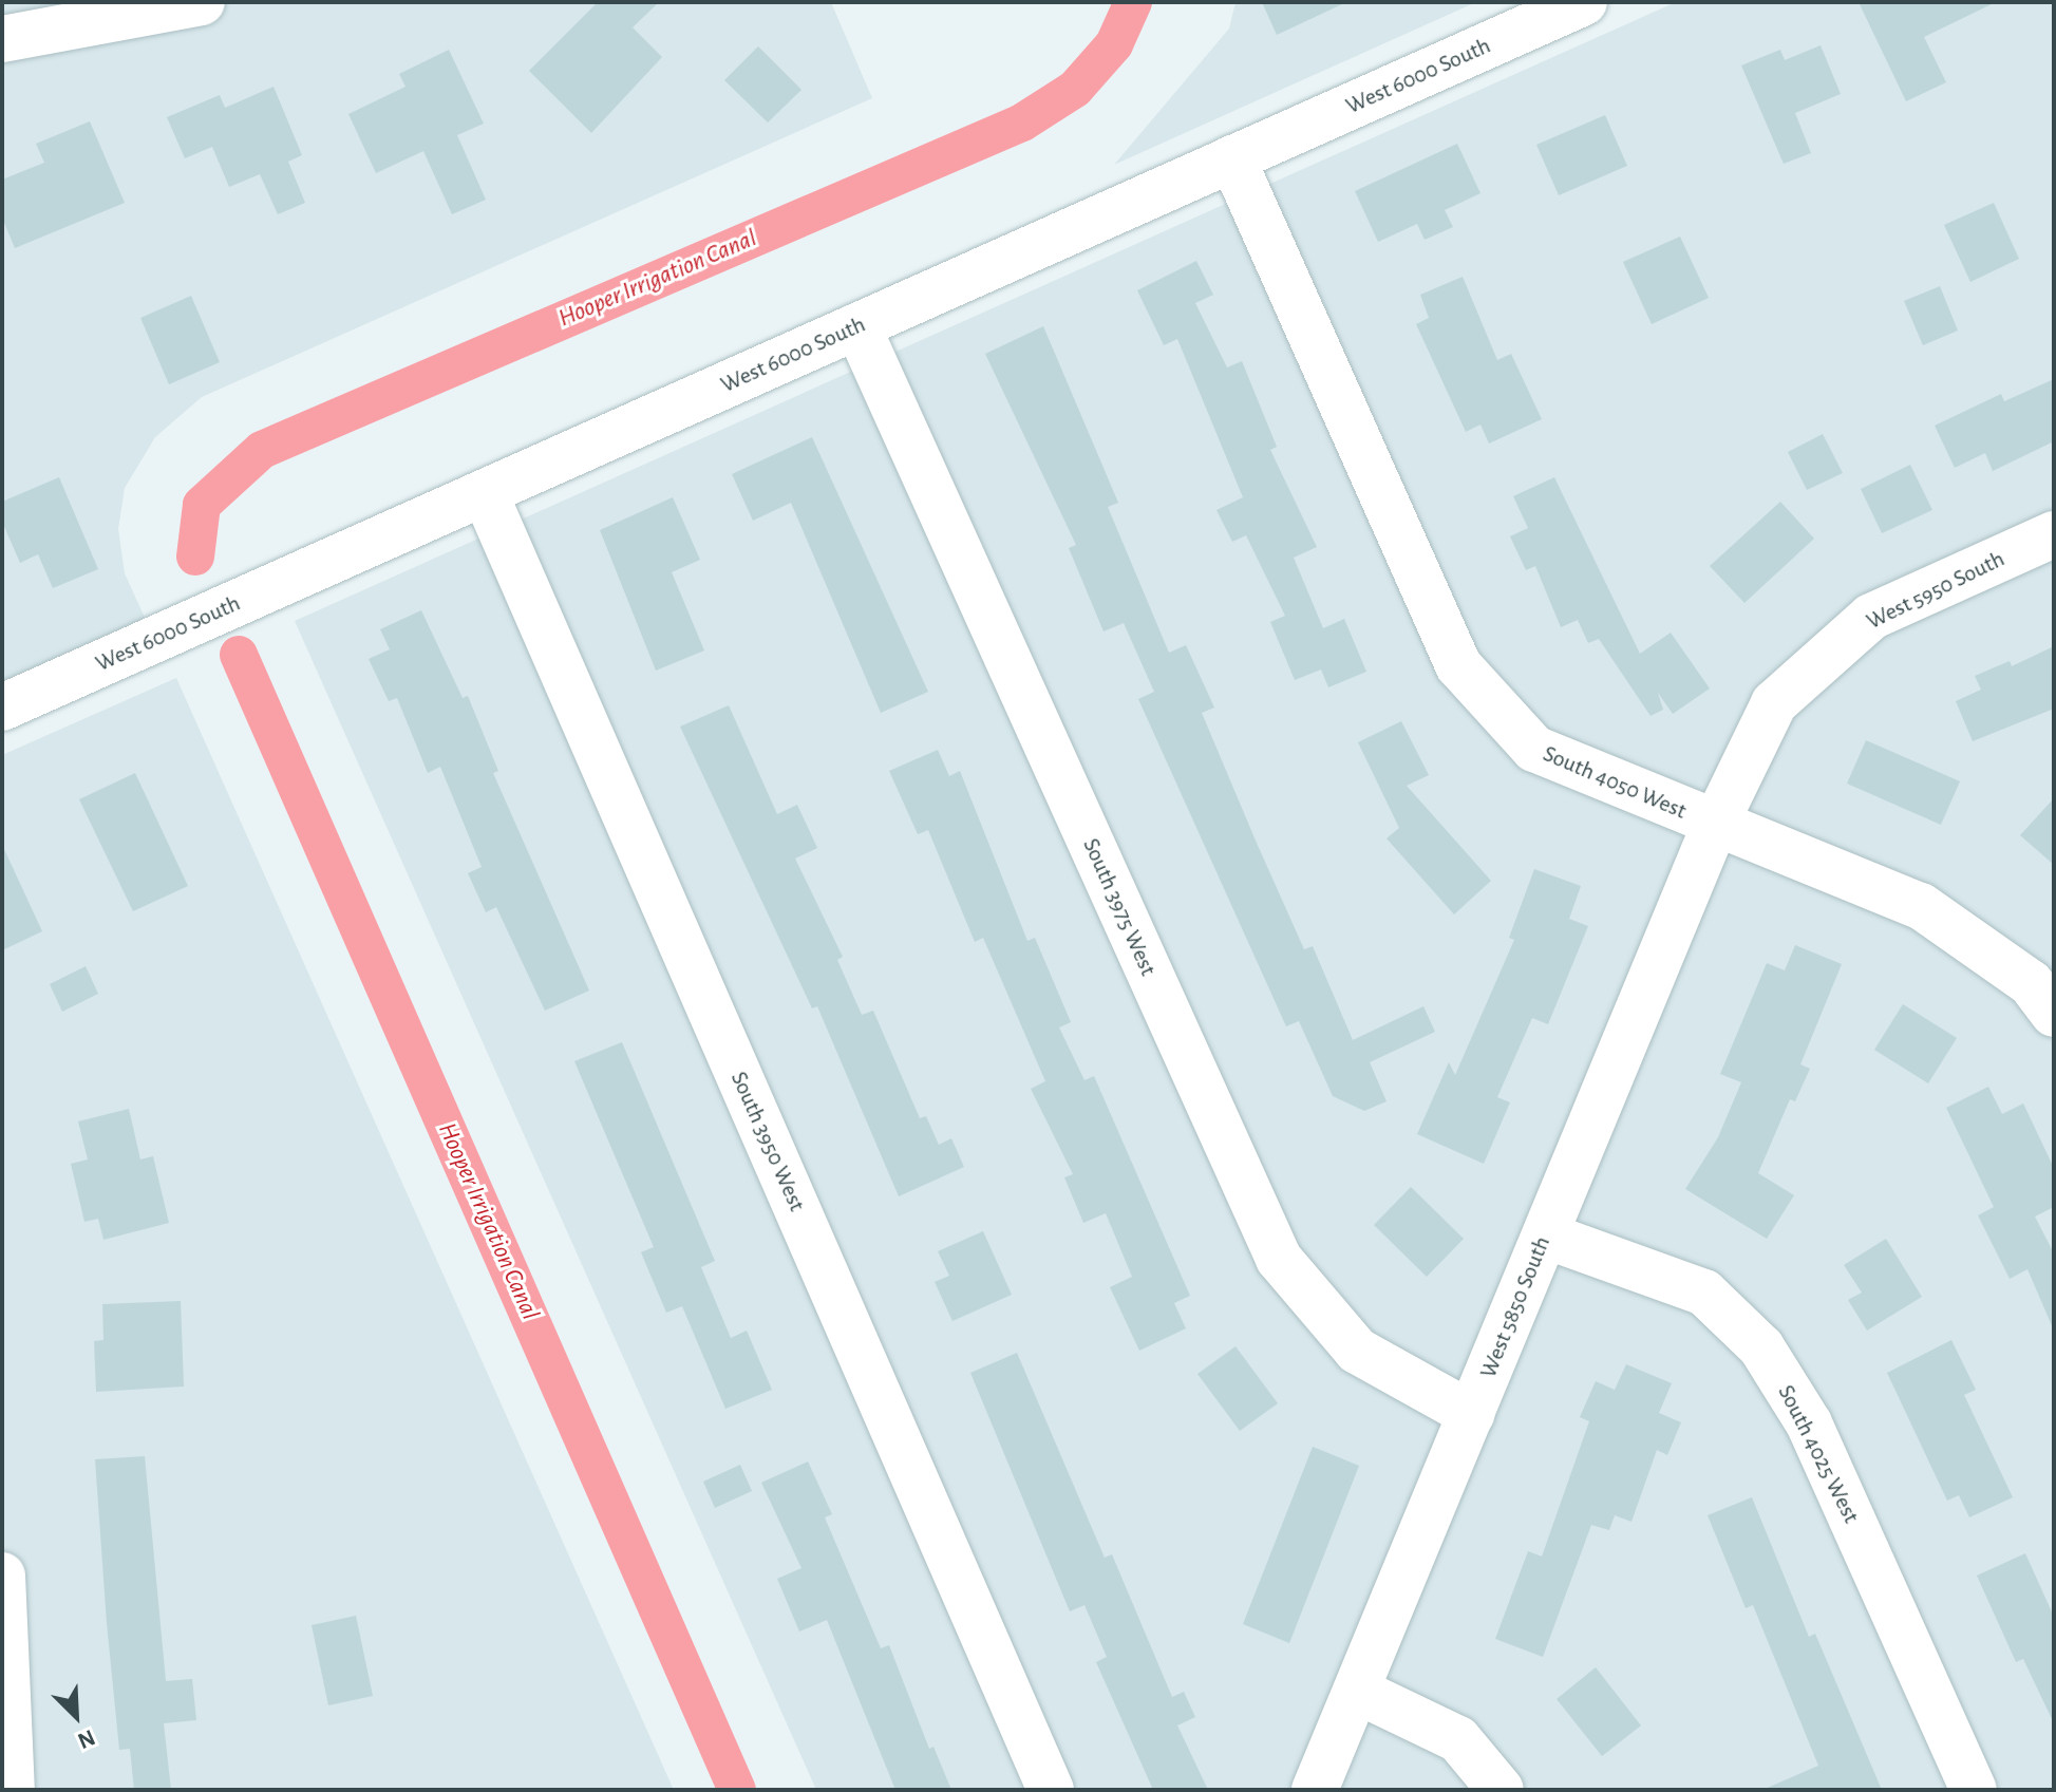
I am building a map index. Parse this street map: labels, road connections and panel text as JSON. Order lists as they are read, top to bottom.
{
  "streets": {
    "street": [
      "West 6000 South",
      "West 5950 South",
      "South 4050 West",
      "South 3975 West",
      "South 3950 West",
      "West 5850 South",
      "South 4025 West"
    ]
  },
  "crossings": [
    ["West 6000 South", "South 4050 West"],
    ["West 6000 South", "South 3975 West"],
    ["West 6000 South", "South 3950 West"],
    ["West 5950 South", "South 4050 West"],
    ["West 5950 South", "West 5850 South"],
    ["South 4050 West", "West 5850 South"],
    ["South 3975 West", "West 5850 South"],
    ["West 5850 South", "South 4025 West"]
  ],
  "water": ["Hooper Irrigation Canal"],
  "north": "bottom right"
}
